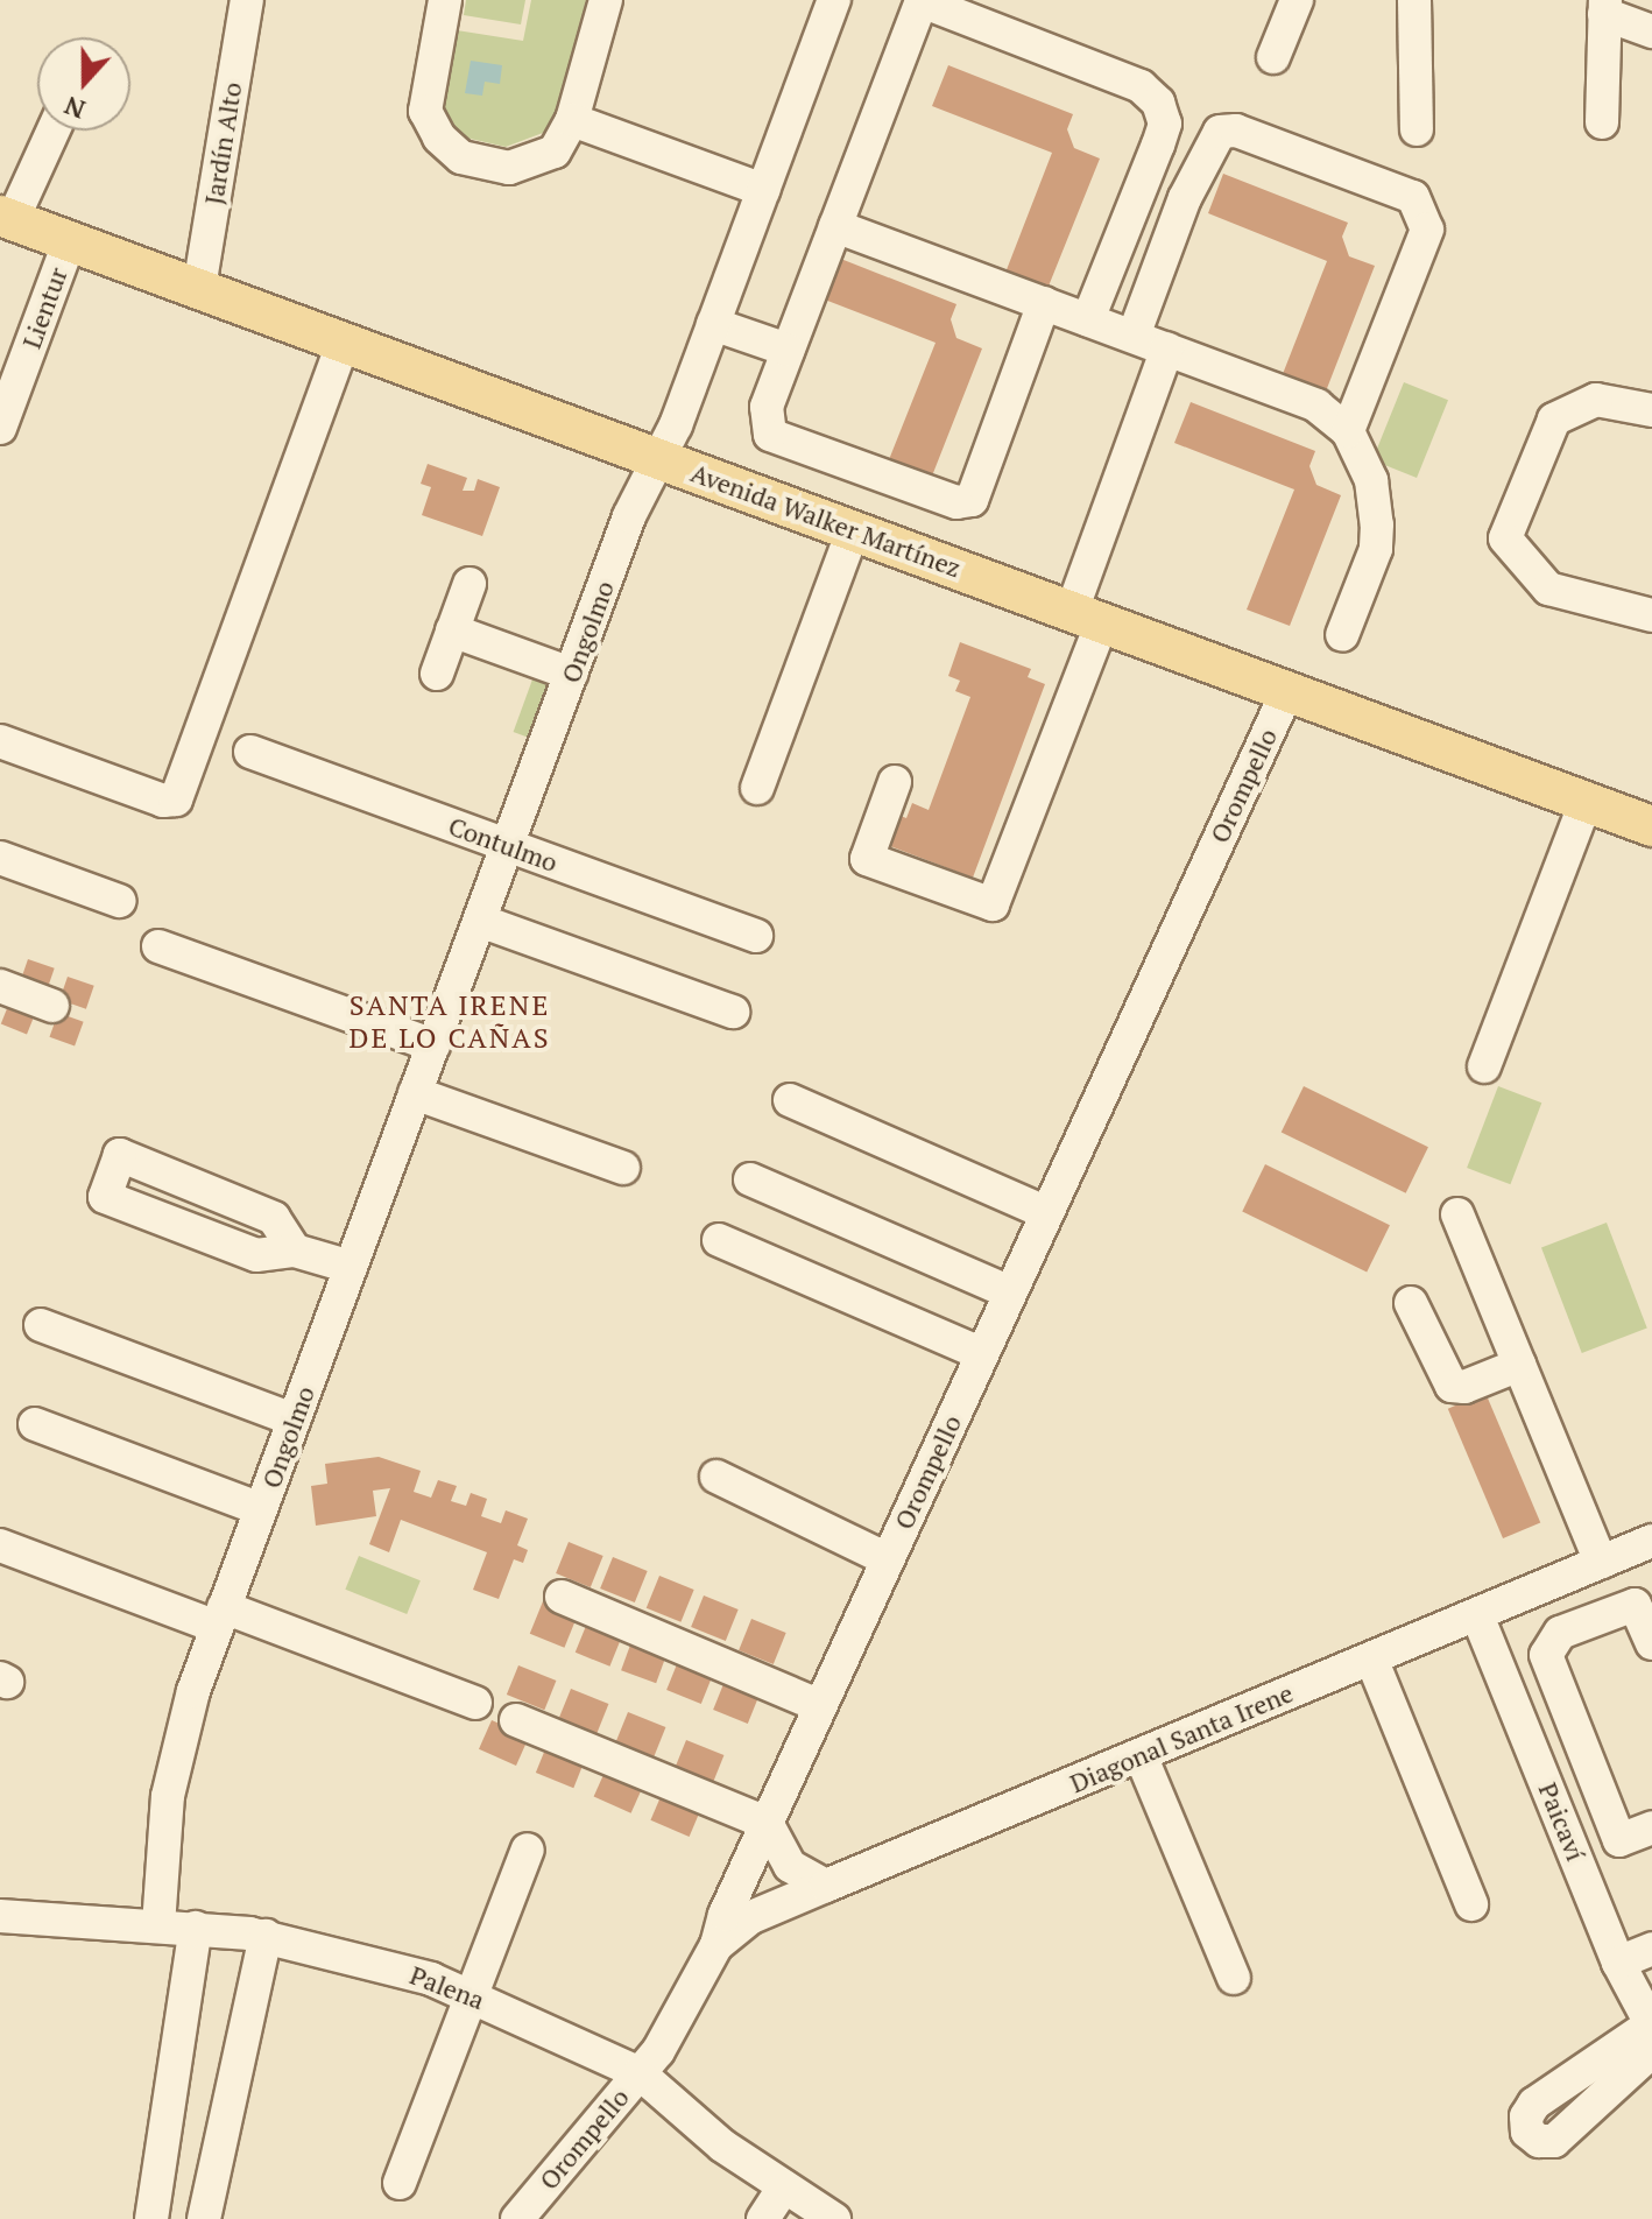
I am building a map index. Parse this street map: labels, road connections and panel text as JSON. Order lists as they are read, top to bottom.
{
  "streets": {
    "main road": ["Avenida Walker Martínez"],
    "street": [
      "Jardín Alto",
      "Lientur",
      "Ongolmo",
      "Orompello",
      "Contulmo",
      "Diagonal Santa Irene",
      "Paicaví",
      "Palena"
    ]
  },
  "crossings": [
    ["Jardín Alto", "Avenida Walker Martínez"],
    ["Lientur", "Avenida Walker Martínez"],
    ["Avenida Walker Martínez", "Ongolmo"],
    ["Avenida Walker Martínez", "Orompello"],
    ["Ongolmo", "Contulmo"],
    ["Ongolmo", "Palena"],
    ["Orompello", "Diagonal Santa Irene"],
    ["Orompello", "Palena"],
    ["Diagonal Santa Irene", "Paicaví"]
  ],
  "districts": ["SANTA IRENE DE LO CAÑAS"],
  "north": "bottom"
}
